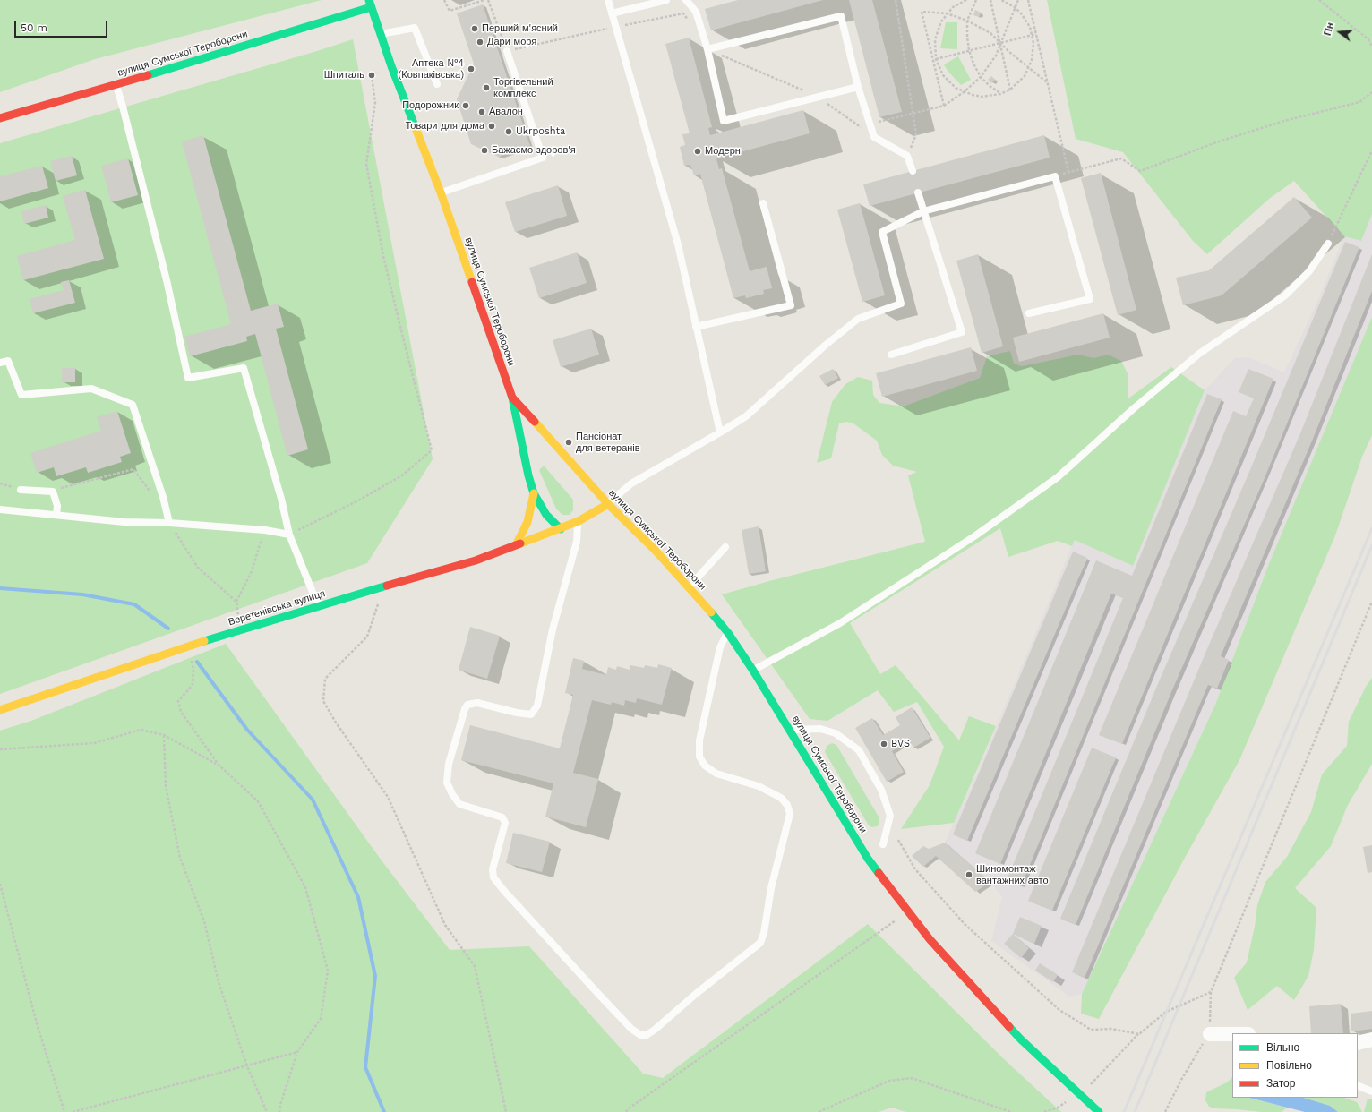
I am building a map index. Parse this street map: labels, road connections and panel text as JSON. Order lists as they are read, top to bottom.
{
  "streets": {
    "main road": ["вулиця Сумської Тероборони", "Веретенівська вулиця"]
  },
  "crossings": [
    ["вулиця Сумської Тероборони", "Веретенівська вулиця"]
  ],
  "places": [
    "Перший м'ясний",
    "Дари моря",
    "Аптека №4 (Ковпаківська)",
    "Шпиталь",
    "Торгівельний комплекс",
    "Подорожник",
    "Авалон",
    "Товари для дома",
    "Ukrposhta",
    "Бажаємо здоров'я",
    "Модерн",
    "Пансіонат для ветеранів",
    "BVS",
    "Шиномонтаж вантажних авто"
  ],
  "legend": ["Вільно", "Повільно", "Затор"],
  "scale_bar": "50 m",
  "north": "left"
}
